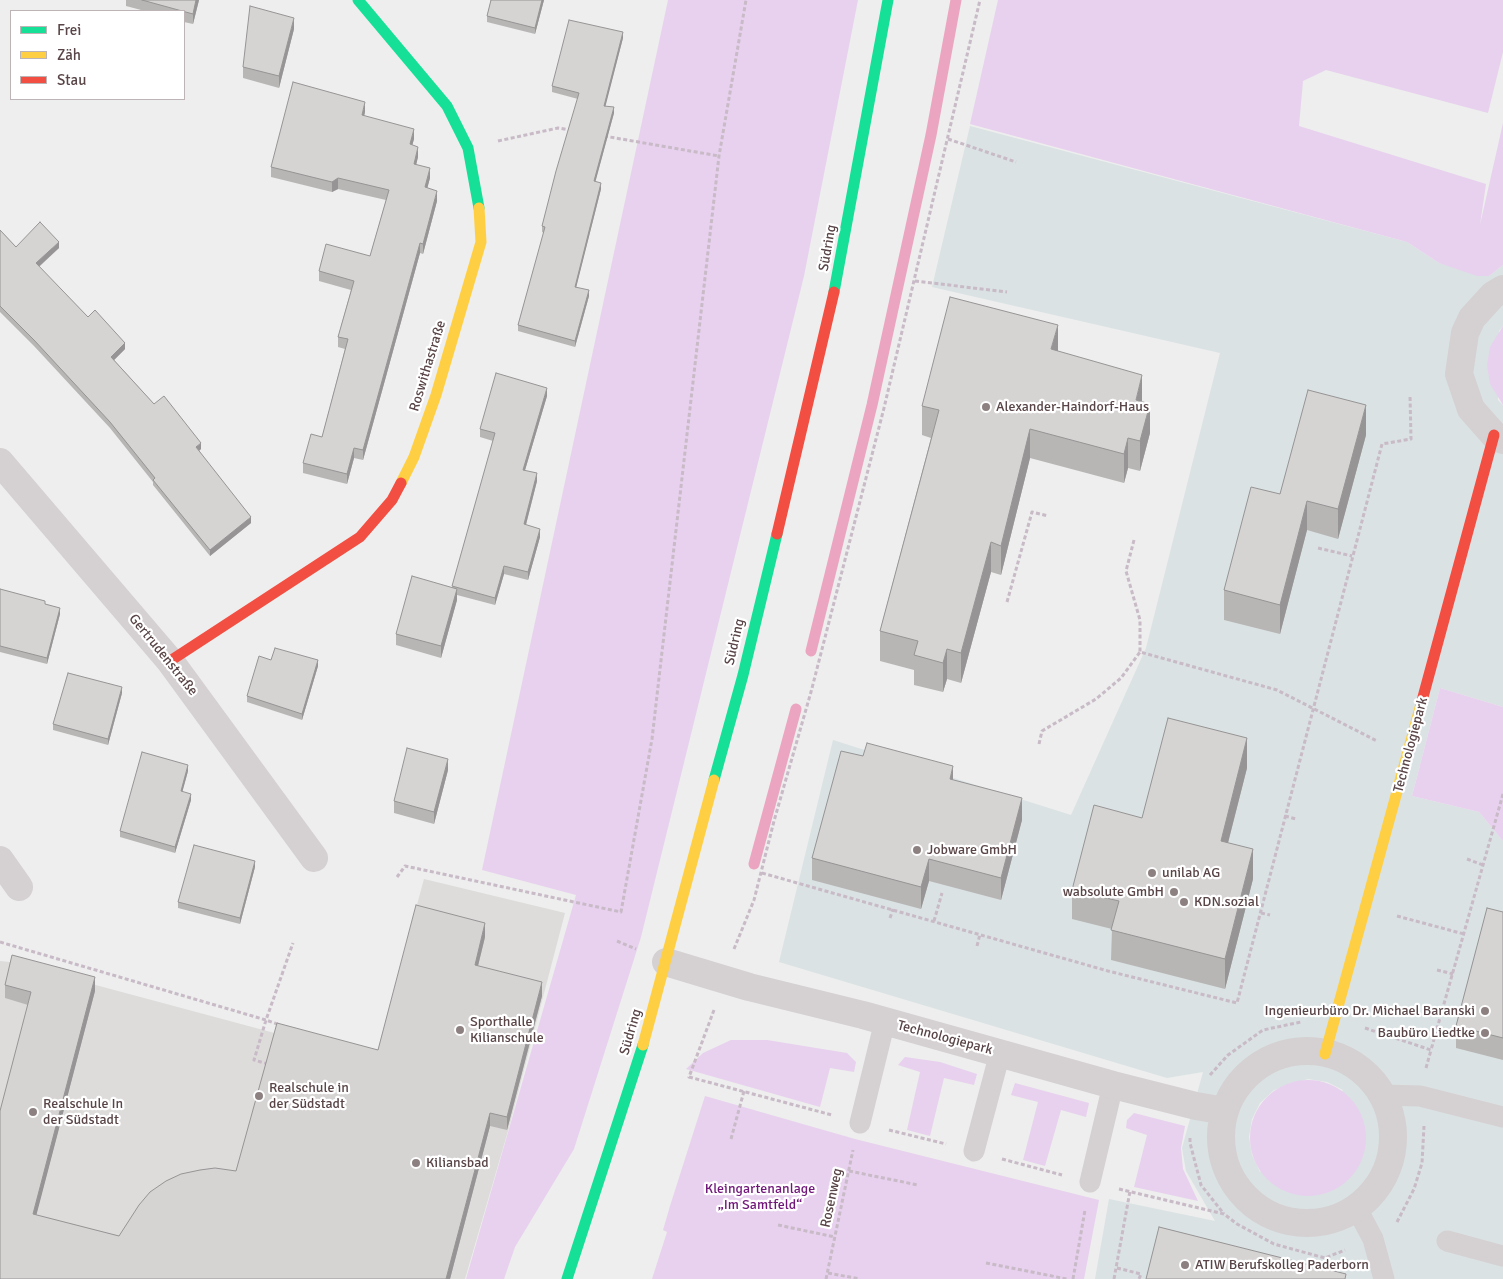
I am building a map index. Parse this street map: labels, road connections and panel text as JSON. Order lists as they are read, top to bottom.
{
  "streets": {
    "street": [
      "Südring",
      "Roswithastraße",
      "Gertrudenstraße",
      "Technologiepark"
    ],
    "path": ["Rosenweg"]
  },
  "crossings": [
    ["Südring", "Technologiepark"],
    ["Roswithastraße", "Gertrudenstraße"]
  ],
  "parks": ["Kleingartenanlage „Im Samtfeld“"],
  "places": [
    "Alexander-Haindorf-Haus",
    "Jobware GmbH",
    "unilab AG",
    "wabsolute GmbH",
    "KDN.sozial",
    "Ingenieurbüro Dr. Michael Baranski",
    "Sporthalle Kilianschule",
    "Baubüro Liedtke",
    "Realschule in der Südstadt",
    "Realschule In der Südstadt",
    "Kiliansbad",
    "ATIW Berufskolleg Paderborn"
  ],
  "legend": ["Frei", "Zäh", "Stau"]
}
